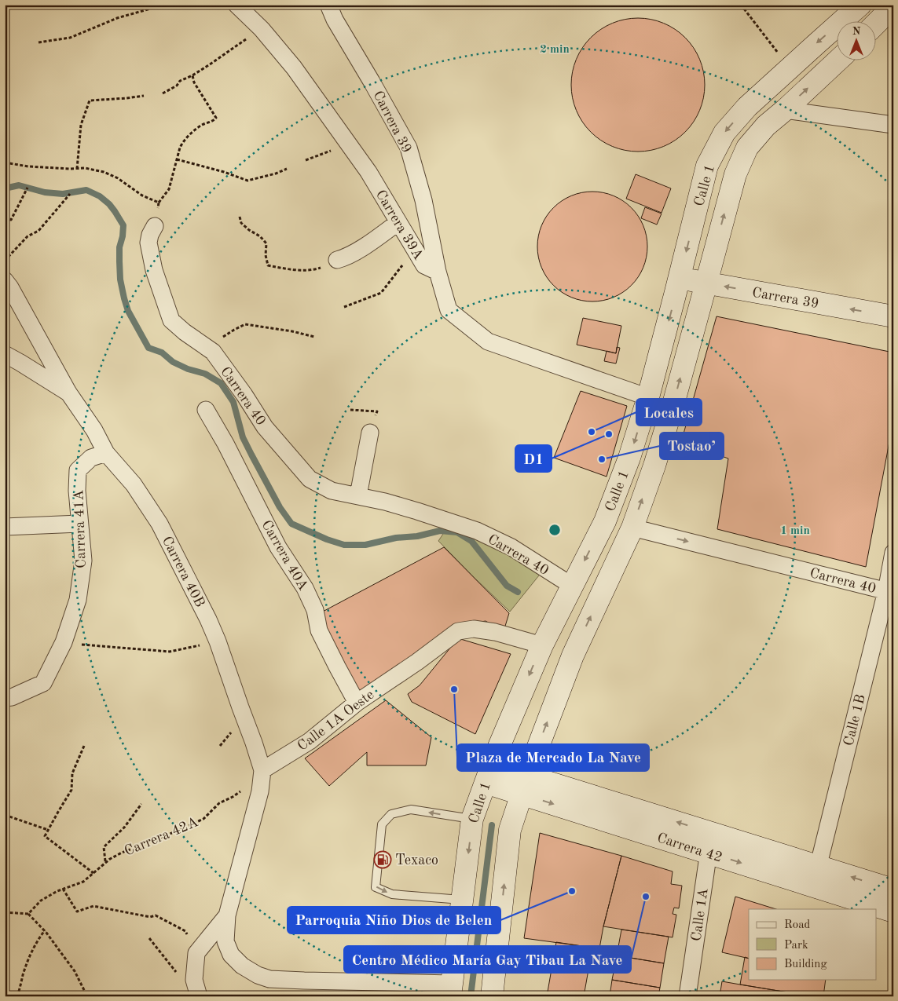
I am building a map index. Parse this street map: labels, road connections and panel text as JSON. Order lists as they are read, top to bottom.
{
  "streets": {
    "main road": ["Carrera 39", "Calle 1", "Carrera 42"],
    "street": [
      "Carrera 39A",
      "Carrera 40",
      "Carrera 41A",
      "Carrera 40A",
      "Carrera 40B",
      "Calle 1A Oeste",
      "Calle 1B",
      "Calle 1A"
    ],
    "path": ["Carrera 42A"]
  },
  "crossings": [
    ["Carrera 39", "Calle 1"],
    ["Carrera 39", "Carrera 39A"],
    ["Calle 1", "Carrera 39A"],
    ["Calle 1", "Carrera 40"],
    ["Calle 1", "Calle 1A Oeste"],
    ["Calle 1", "Carrera 42"],
    ["Carrera 40", "Calle 1B"],
    ["Carrera 41A", "Carrera 40B"],
    ["Carrera 40A", "Calle 1A Oeste"],
    ["Carrera 40B", "Calle 1A Oeste"],
    ["Calle 1B", "Carrera 42"],
    ["Carrera 42", "Calle 1A"]
  ],
  "places": {
    "other": [
      "Locales",
      "D1",
      "Tostao’",
      "Plaza de Mercado La Nave",
      "Parroquia Niño Dios de Belen",
      "Centro Médico María Gay Tibau La Nave"
    ],
    "fuel station": ["Texaco"]
  },
  "legend": ["Road", "Park", "Building"],
  "north": "top",
  "rings": ["2 min", "1 min"]
}
